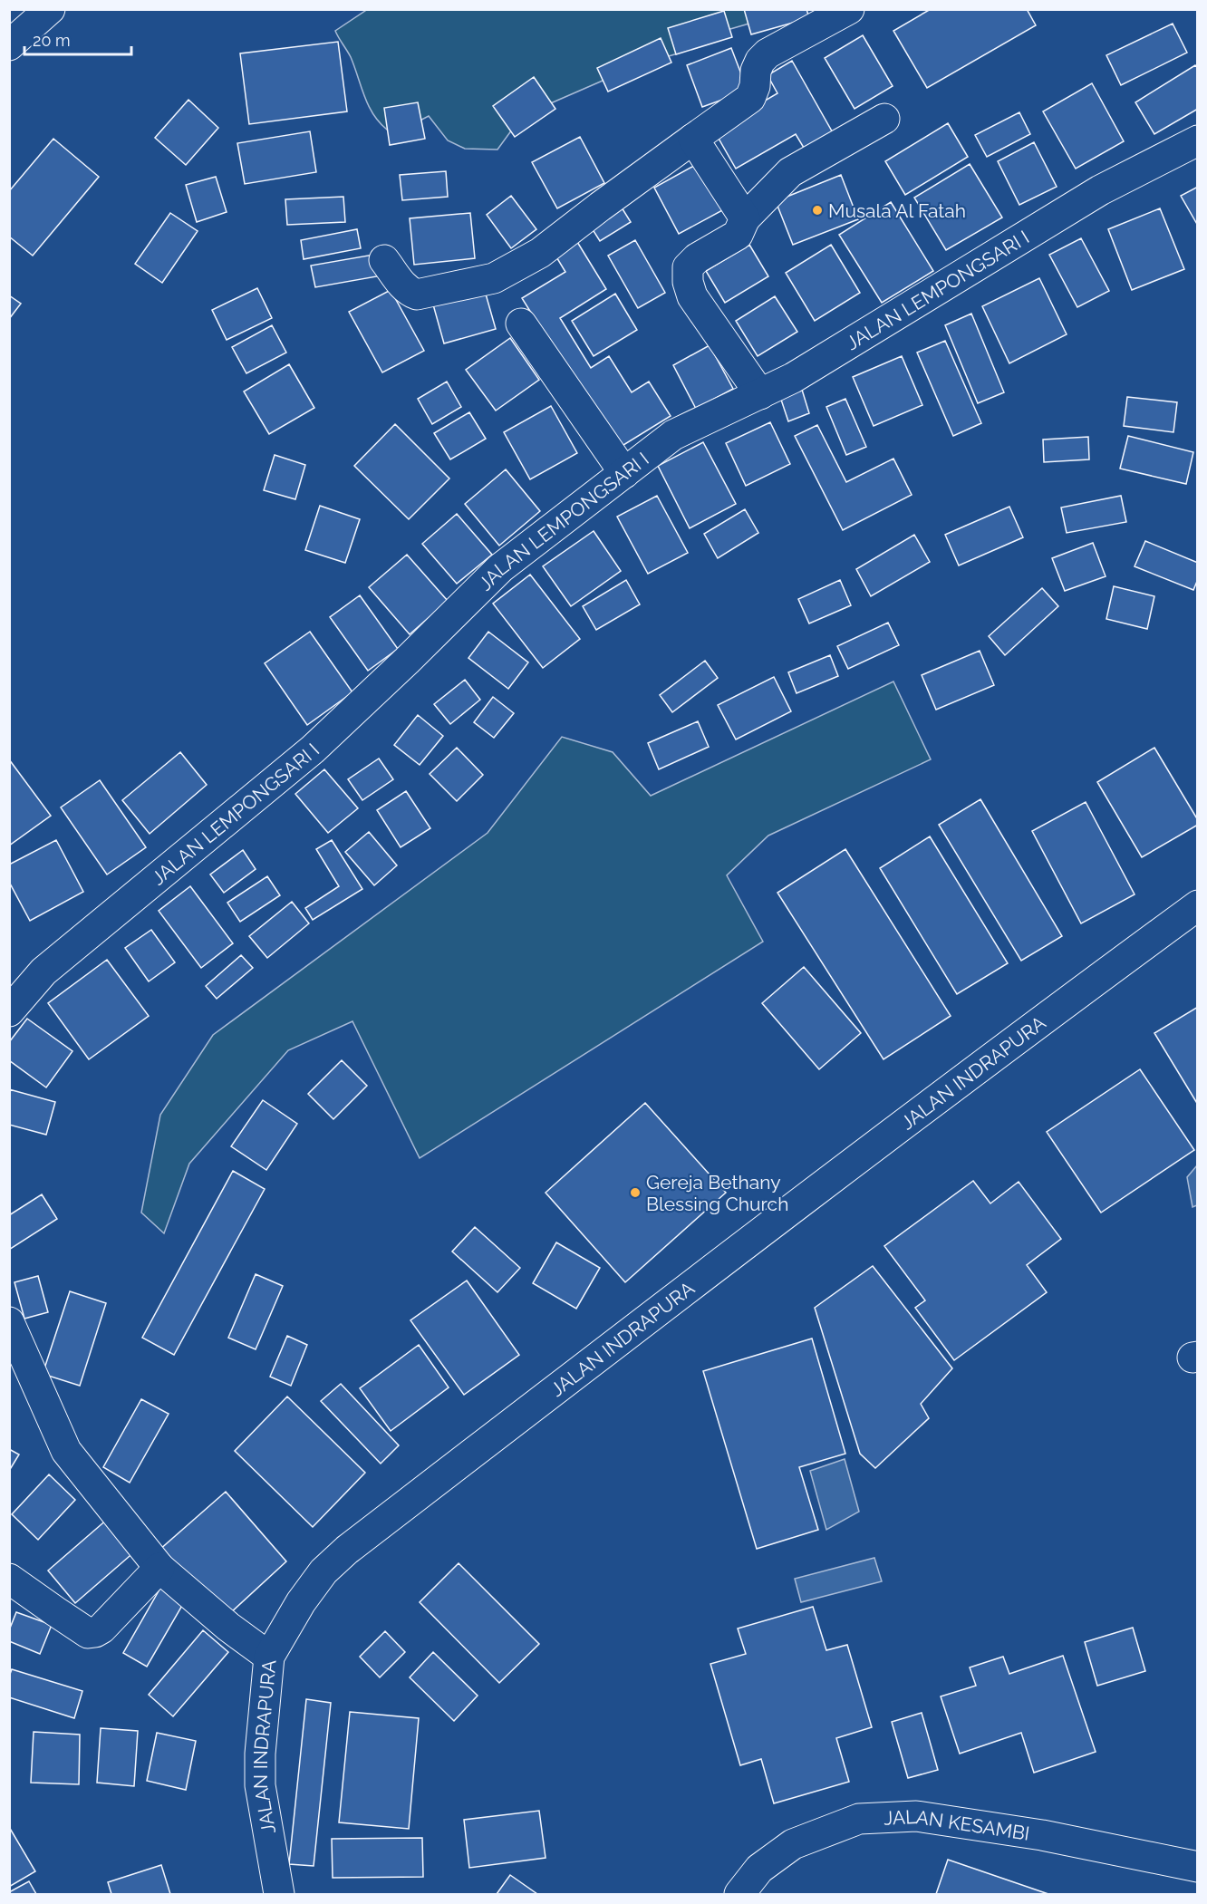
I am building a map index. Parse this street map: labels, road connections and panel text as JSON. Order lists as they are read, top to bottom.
{
  "streets": {
    "street": ["JALAN LEMPONGSARI I", "JALAN INDRAPURA", "JALAN KESAMBI"]
  },
  "places": ["Musala Al Fatah", "Gereja Bethany Blessing Church"],
  "scale_bar": "20 m"
}
